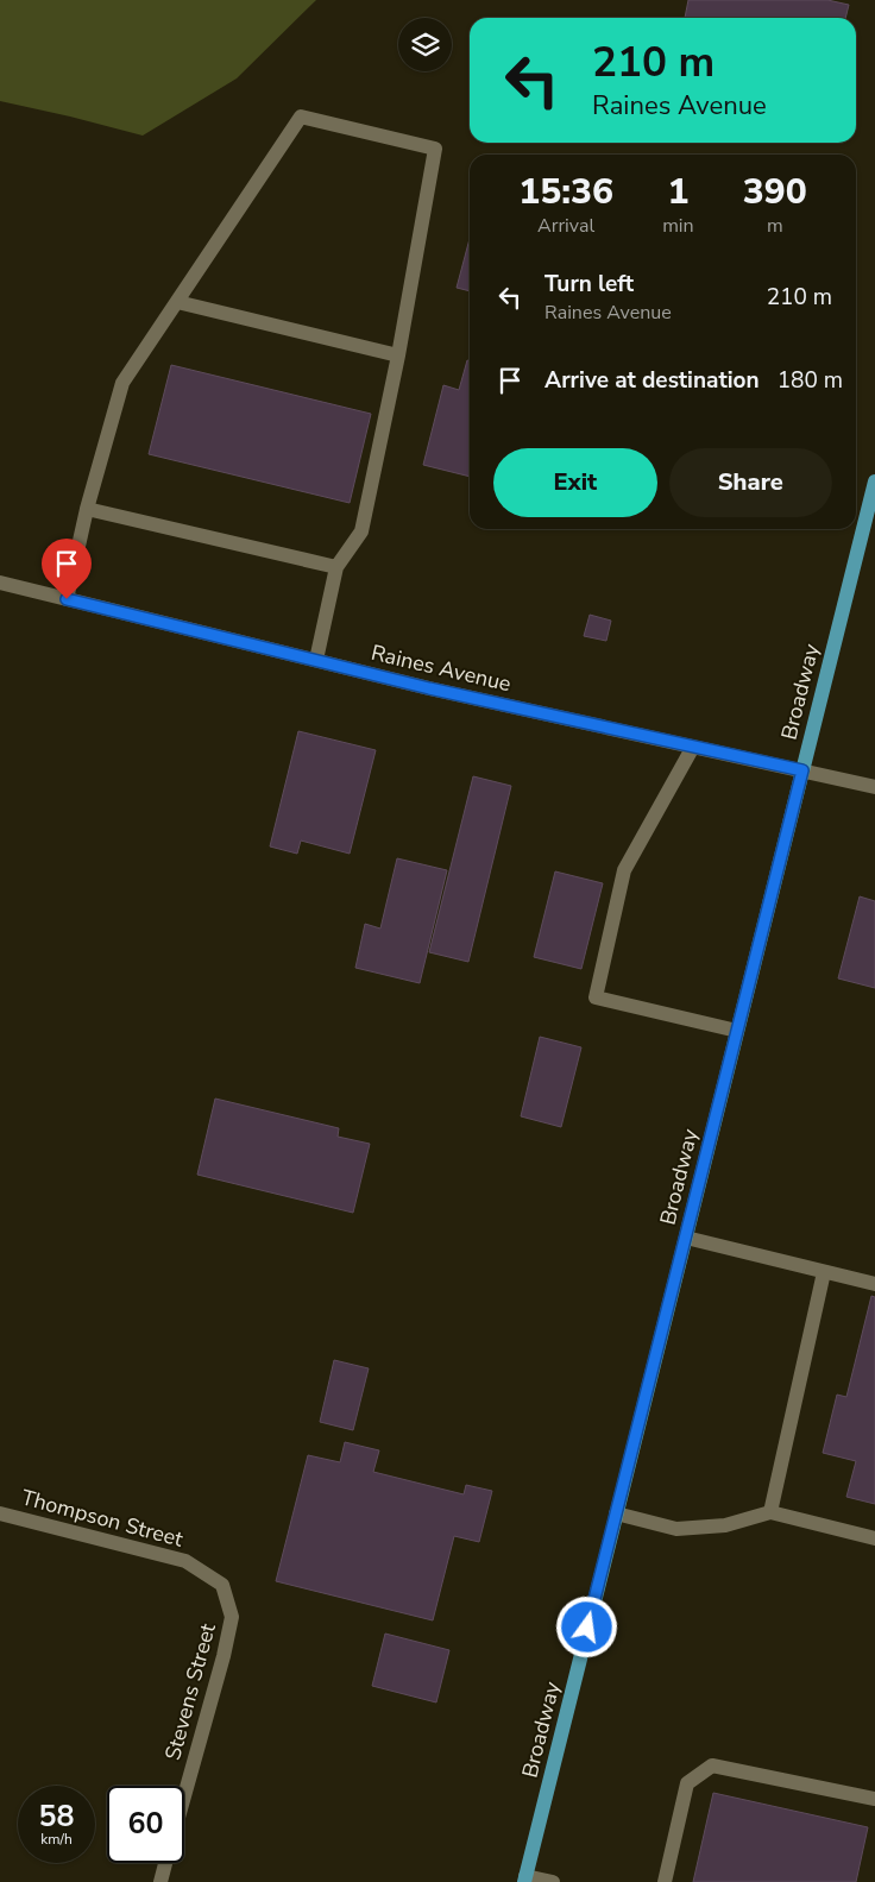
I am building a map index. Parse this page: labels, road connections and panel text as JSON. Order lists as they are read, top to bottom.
{
  "streets": {
    "main road": ["Broadway"],
    "street": ["Raines Avenue", "Thompson Street", "Stevens Street"]
  },
  "crossings": [
    ["Raines Avenue", "Broadway"],
    ["Thompson Street", "Stevens Street"]
  ],
  "page": {
    "turn": ["210 m", "Raines Avenue"],
    "eta": [
      "15:36",
      "Arrival",
      "1",
      "min",
      "390",
      "m"
    ],
    "list": [
      {
        "name": "Turn left",
        "note": "Raines Avenue",
        "value": "210 m"
      },
      {
        "name": "Arrive at destination",
        "value": "180 m"
      }
    ],
    "buttons": ["Exit", "Share"],
    "speed": "58 km/h",
    "limit": "60"
  }
}
